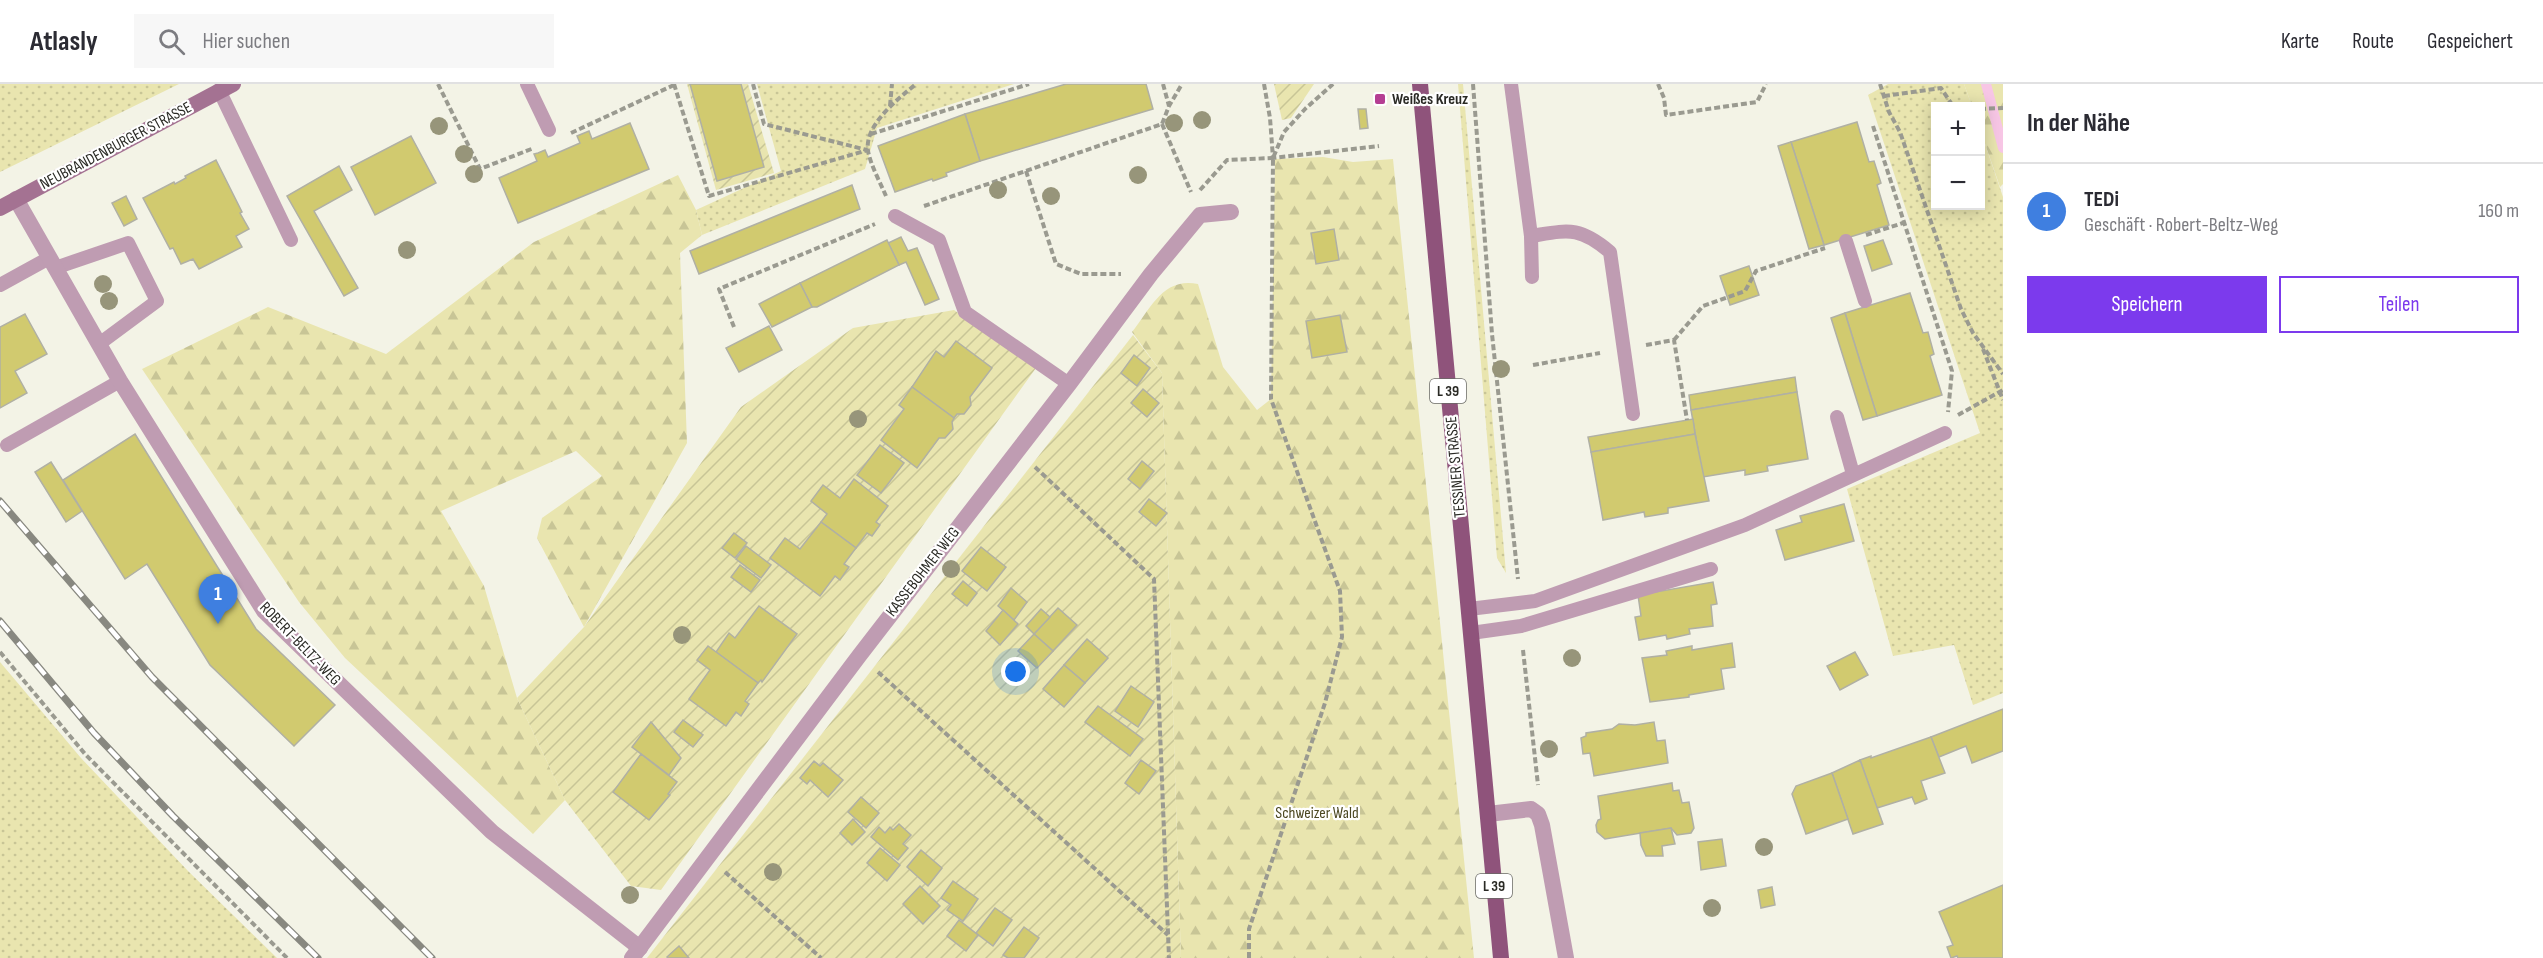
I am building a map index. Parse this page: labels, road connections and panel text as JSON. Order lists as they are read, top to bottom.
{
  "streets": {
    "main road": ["NEUBRANDENBURGER STRASSE", "L 39", "TESSINER STRASSE"],
    "street": ["KASSEBOHMER WEG", "ROBERT-BELTZ-WEG"]
  },
  "crossings": [
    ["NEUBRANDENBURGER STRASSE", "ROBERT-BELTZ-WEG"],
    ["KASSEBOHMER WEG", "ROBERT-BELTZ-WEG"]
  ],
  "parks": ["Schweizer Wald"],
  "places": {
    "transit": ["Weißes Kreuz"]
  },
  "page": {
    "header": "Atlasly",
    "search": "Hier suchen",
    "nav": ["Karte", "Route", "Gespeichert"],
    "heading": "In der Nähe",
    "map_buttons": ["+", "−"],
    "list": [
      {
        "mark": "1",
        "name": "TEDi",
        "note": "Geschäft · Robert-Beltz-Weg",
        "value": "160 m"
      }
    ],
    "buttons": ["Speichern", "Teilen"],
    "pins": "1"
  }
}
